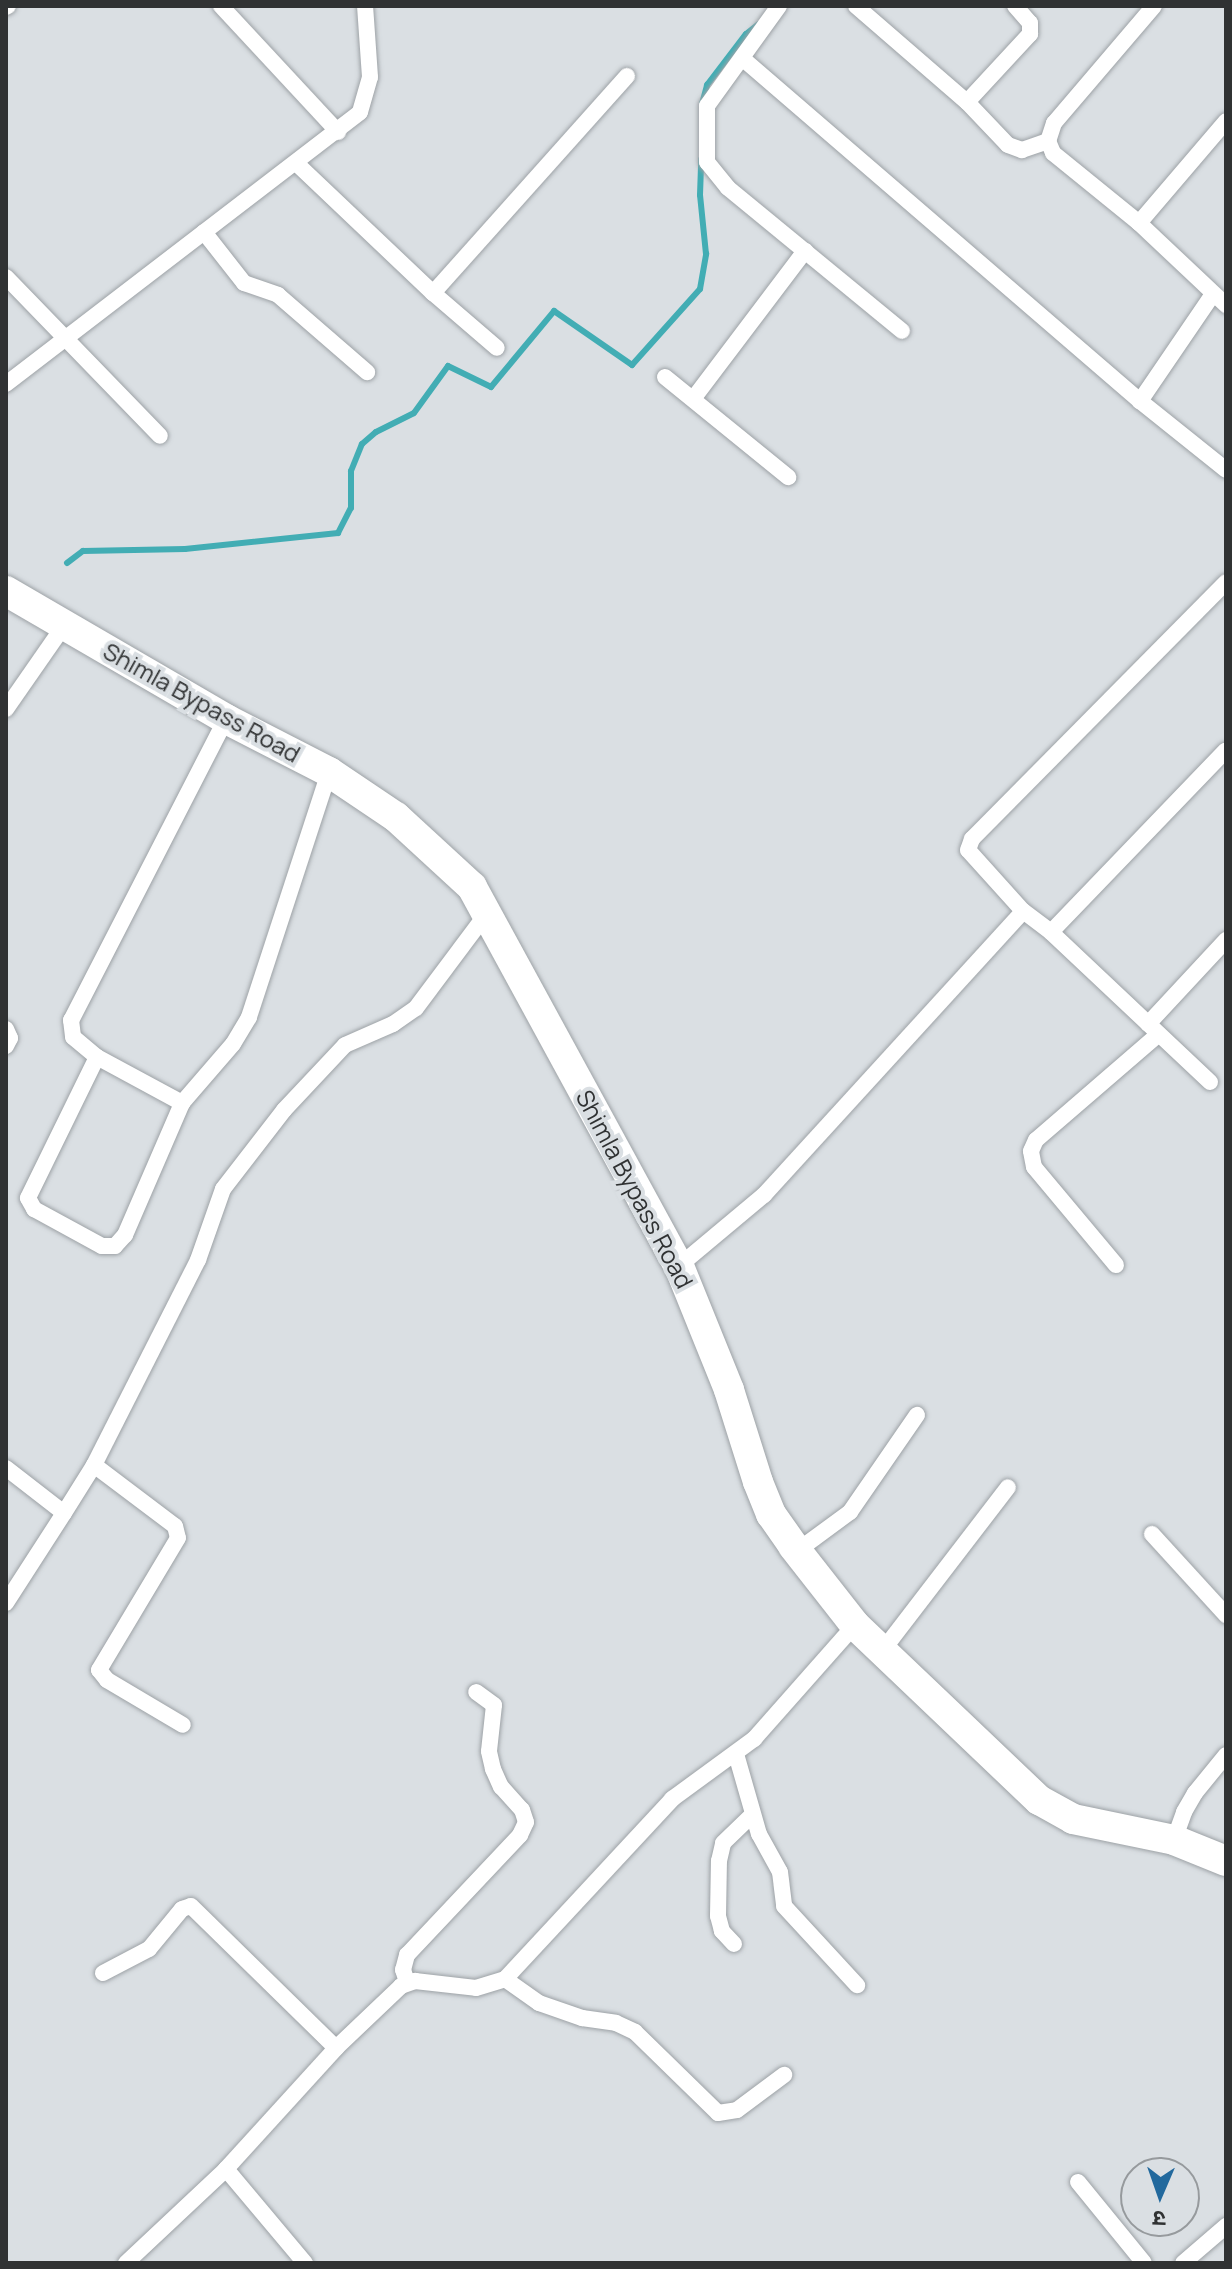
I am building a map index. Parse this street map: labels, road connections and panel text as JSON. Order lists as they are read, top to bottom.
{
  "streets": {
    "highway": ["Shimla Bypass Road"]
  },
  "north": "bottom"
}
